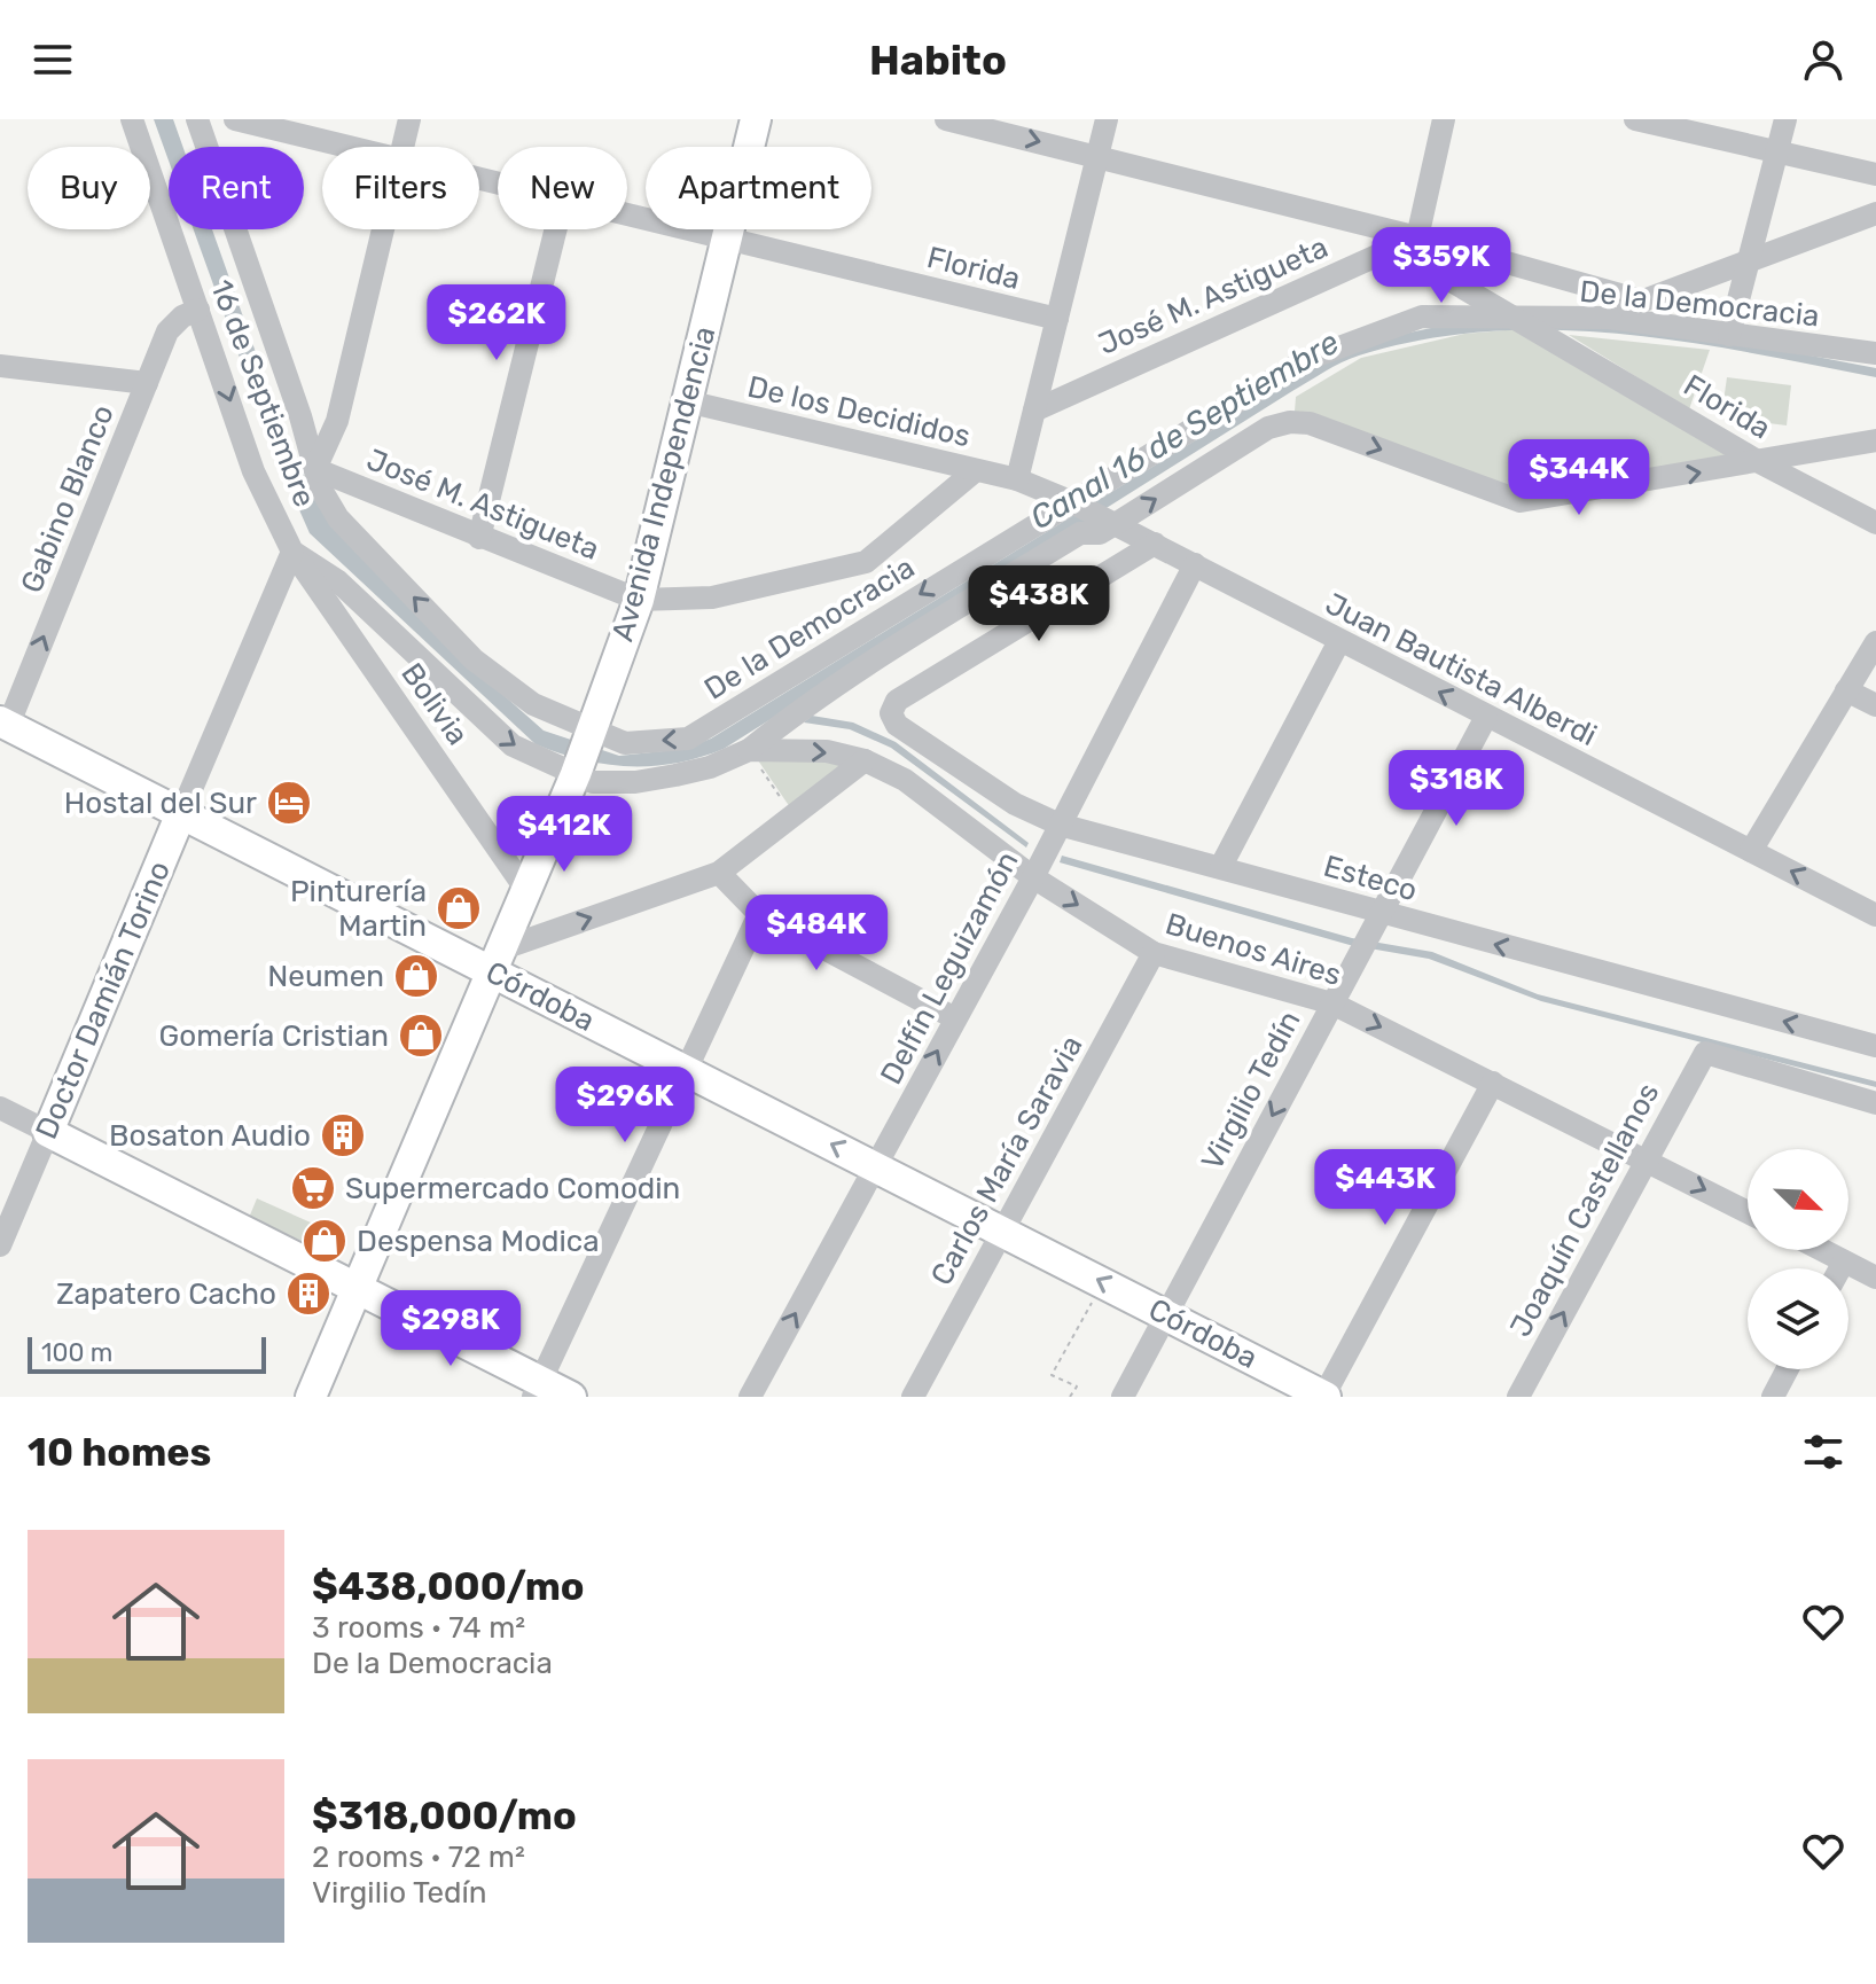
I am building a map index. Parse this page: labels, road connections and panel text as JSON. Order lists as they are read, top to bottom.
{
  "streets": {
    "main road": ["Avenida Independencia", "Córdoba", "Doctor Damián Torino"],
    "street": [
      "Florida",
      "José M. Astigueta",
      "De la Democracia",
      "16 de Septiembre",
      "De los Decididos",
      "Gabino Blanco",
      "Juan Bautista Alberdi",
      "Bolivia",
      "Esteco",
      "Buenos Aires",
      "Delfín Leguizamón",
      "Virgilio Tedín",
      "Carlos María Saravia",
      "Joaquín Castellanos"
    ]
  },
  "crossings": [
    ["Florida", "De la Democracia"],
    ["Florida", "Avenida Independencia"],
    ["José M. Astigueta", "De la Democracia"],
    ["José M. Astigueta", "De los Decididos"],
    ["José M. Astigueta", "Avenida Independencia"],
    ["De la Democracia", "Avenida Independencia"],
    ["De la Democracia", "Juan Bautista Alberdi"],
    ["De la Democracia", "Buenos Aires"],
    ["16 de Septiembre", "Avenida Independencia"],
    ["16 de Septiembre", "Gabino Blanco"],
    ["16 de Septiembre", "Bolivia"],
    ["16 de Septiembre", "Buenos Aires"],
    ["16 de Septiembre", "Doctor Damián Torino"],
    ["De los Decididos", "Avenida Independencia"],
    ["De los Decididos", "Juan Bautista Alberdi"],
    ["Avenida Independencia", "Bolivia"],
    ["Avenida Independencia", "Buenos Aires"],
    ["Avenida Independencia", "Córdoba"],
    ["Gabino Blanco", "Córdoba"],
    ["Juan Bautista Alberdi", "Esteco"],
    ["Juan Bautista Alberdi", "Delfín Leguizamón"],
    ["Juan Bautista Alberdi", "Virgilio Tedín"],
    ["Bolivia", "Doctor Damián Torino"],
    ["Esteco", "Delfín Leguizamón"],
    ["Esteco", "Virgilio Tedín"],
    ["Buenos Aires", "Delfín Leguizamón"],
    ["Buenos Aires", "Virgilio Tedín"],
    ["Buenos Aires", "Carlos María Saravia"],
    ["Buenos Aires", "Joaquín Castellanos"],
    ["Delfín Leguizamón", "Córdoba"],
    ["Córdoba", "Doctor Damián Torino"],
    ["Córdoba", "Virgilio Tedín"],
    ["Córdoba", "Carlos María Saravia"]
  ],
  "one_way": [
    "16 de Septiembre",
    "Gabino Blanco",
    "Esteco",
    "Buenos Aires"
  ],
  "water": ["Canal 16 de Septiembre"],
  "places": {
    "hotel": ["Hostal del Sur"],
    "shop": [
      "Pinturería Martin",
      "Neumen",
      "Gomería Cristian",
      "Despensa Modica"
    ],
    "building": ["Bosaton Audio", "Zapatero Cacho"],
    "supermarket": ["Supermercado Comodin"]
  },
  "scale_bar": "100 m",
  "north": "bottom right",
  "page": {
    "header": "Habito",
    "chip": [
      "Buy",
      "Rent",
      "Filters",
      "New",
      "Apartment"
    ],
    "price": [
      "$359K",
      "$262K",
      "$344K",
      "$438K",
      "$318K",
      "$412K",
      "$484K",
      "$296K",
      "$443K",
      "$298K"
    ],
    "scale": "100 m",
    "heading": "10 homes",
    "list": [
      {
        "name": "$438,000/mo",
        "note": "3 rooms · 74 m² · De la Democracia"
      },
      {
        "name": "$318,000/mo",
        "note": "2 rooms · 72 m² · Virgilio Tedín"
      }
    ]
  }
}
